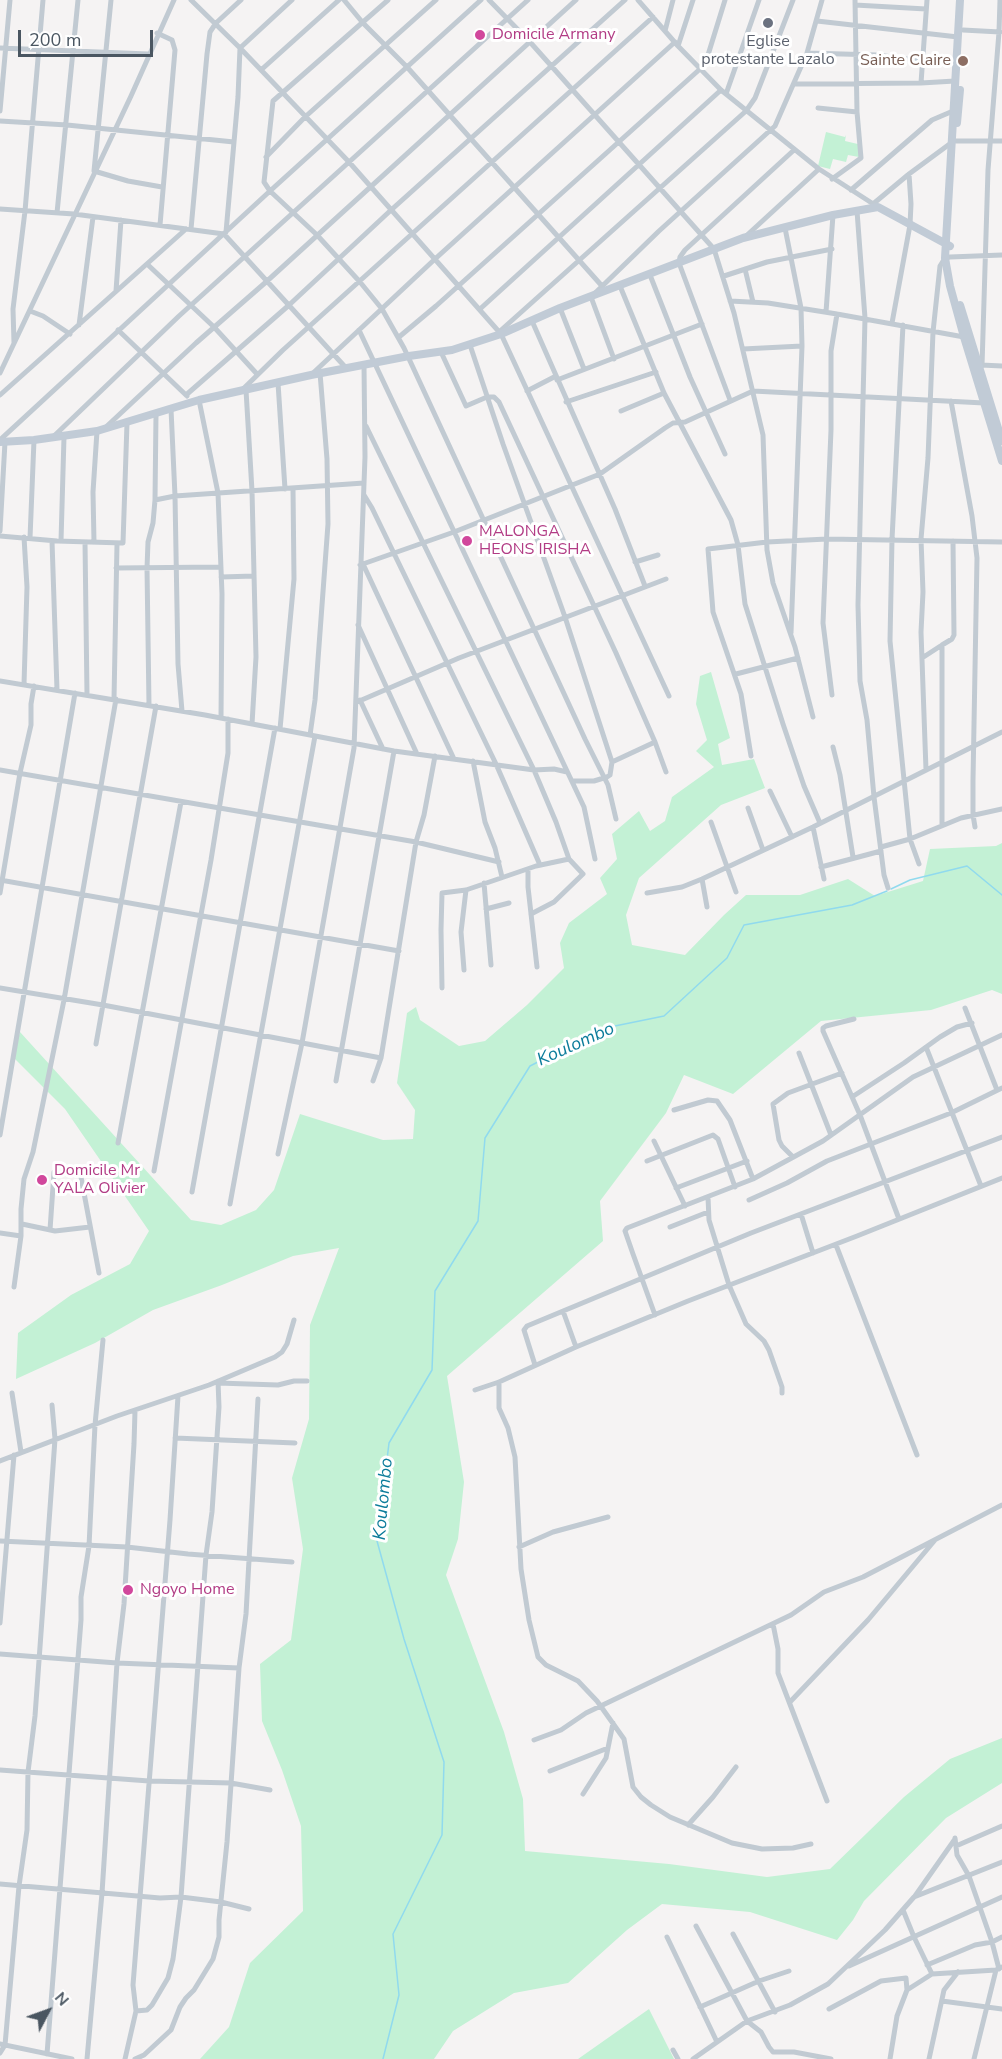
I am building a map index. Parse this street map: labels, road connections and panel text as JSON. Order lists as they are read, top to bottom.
{
  "water": ["Koulombo"],
  "places": [
    "Eglise protestante Lazalo",
    "Domicile Armany",
    "Sainte Claire",
    "MALONGA HEONS IRISHA",
    "Domicile Mr YALA Olivier",
    "Ngoyo Home"
  ],
  "scale_bar": "200 m",
  "north": "top right"
}
